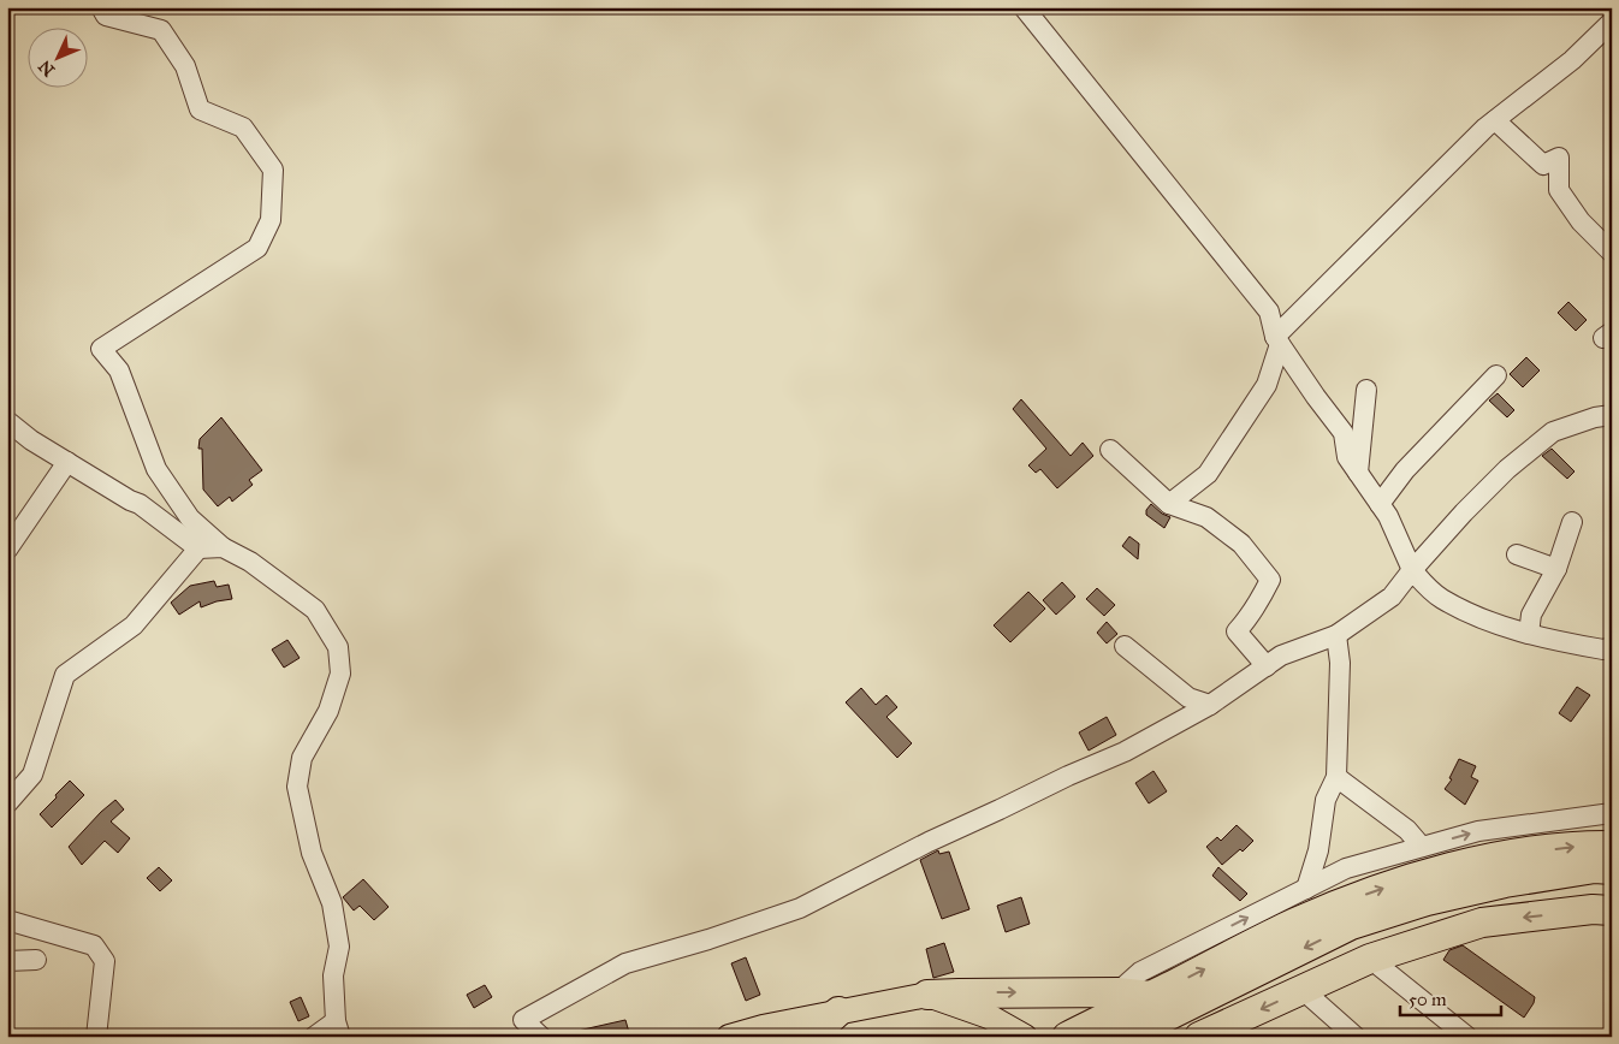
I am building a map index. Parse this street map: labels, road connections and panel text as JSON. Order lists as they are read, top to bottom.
{
  "scale_bar": "50 m",
  "north": "bottom left"
}
